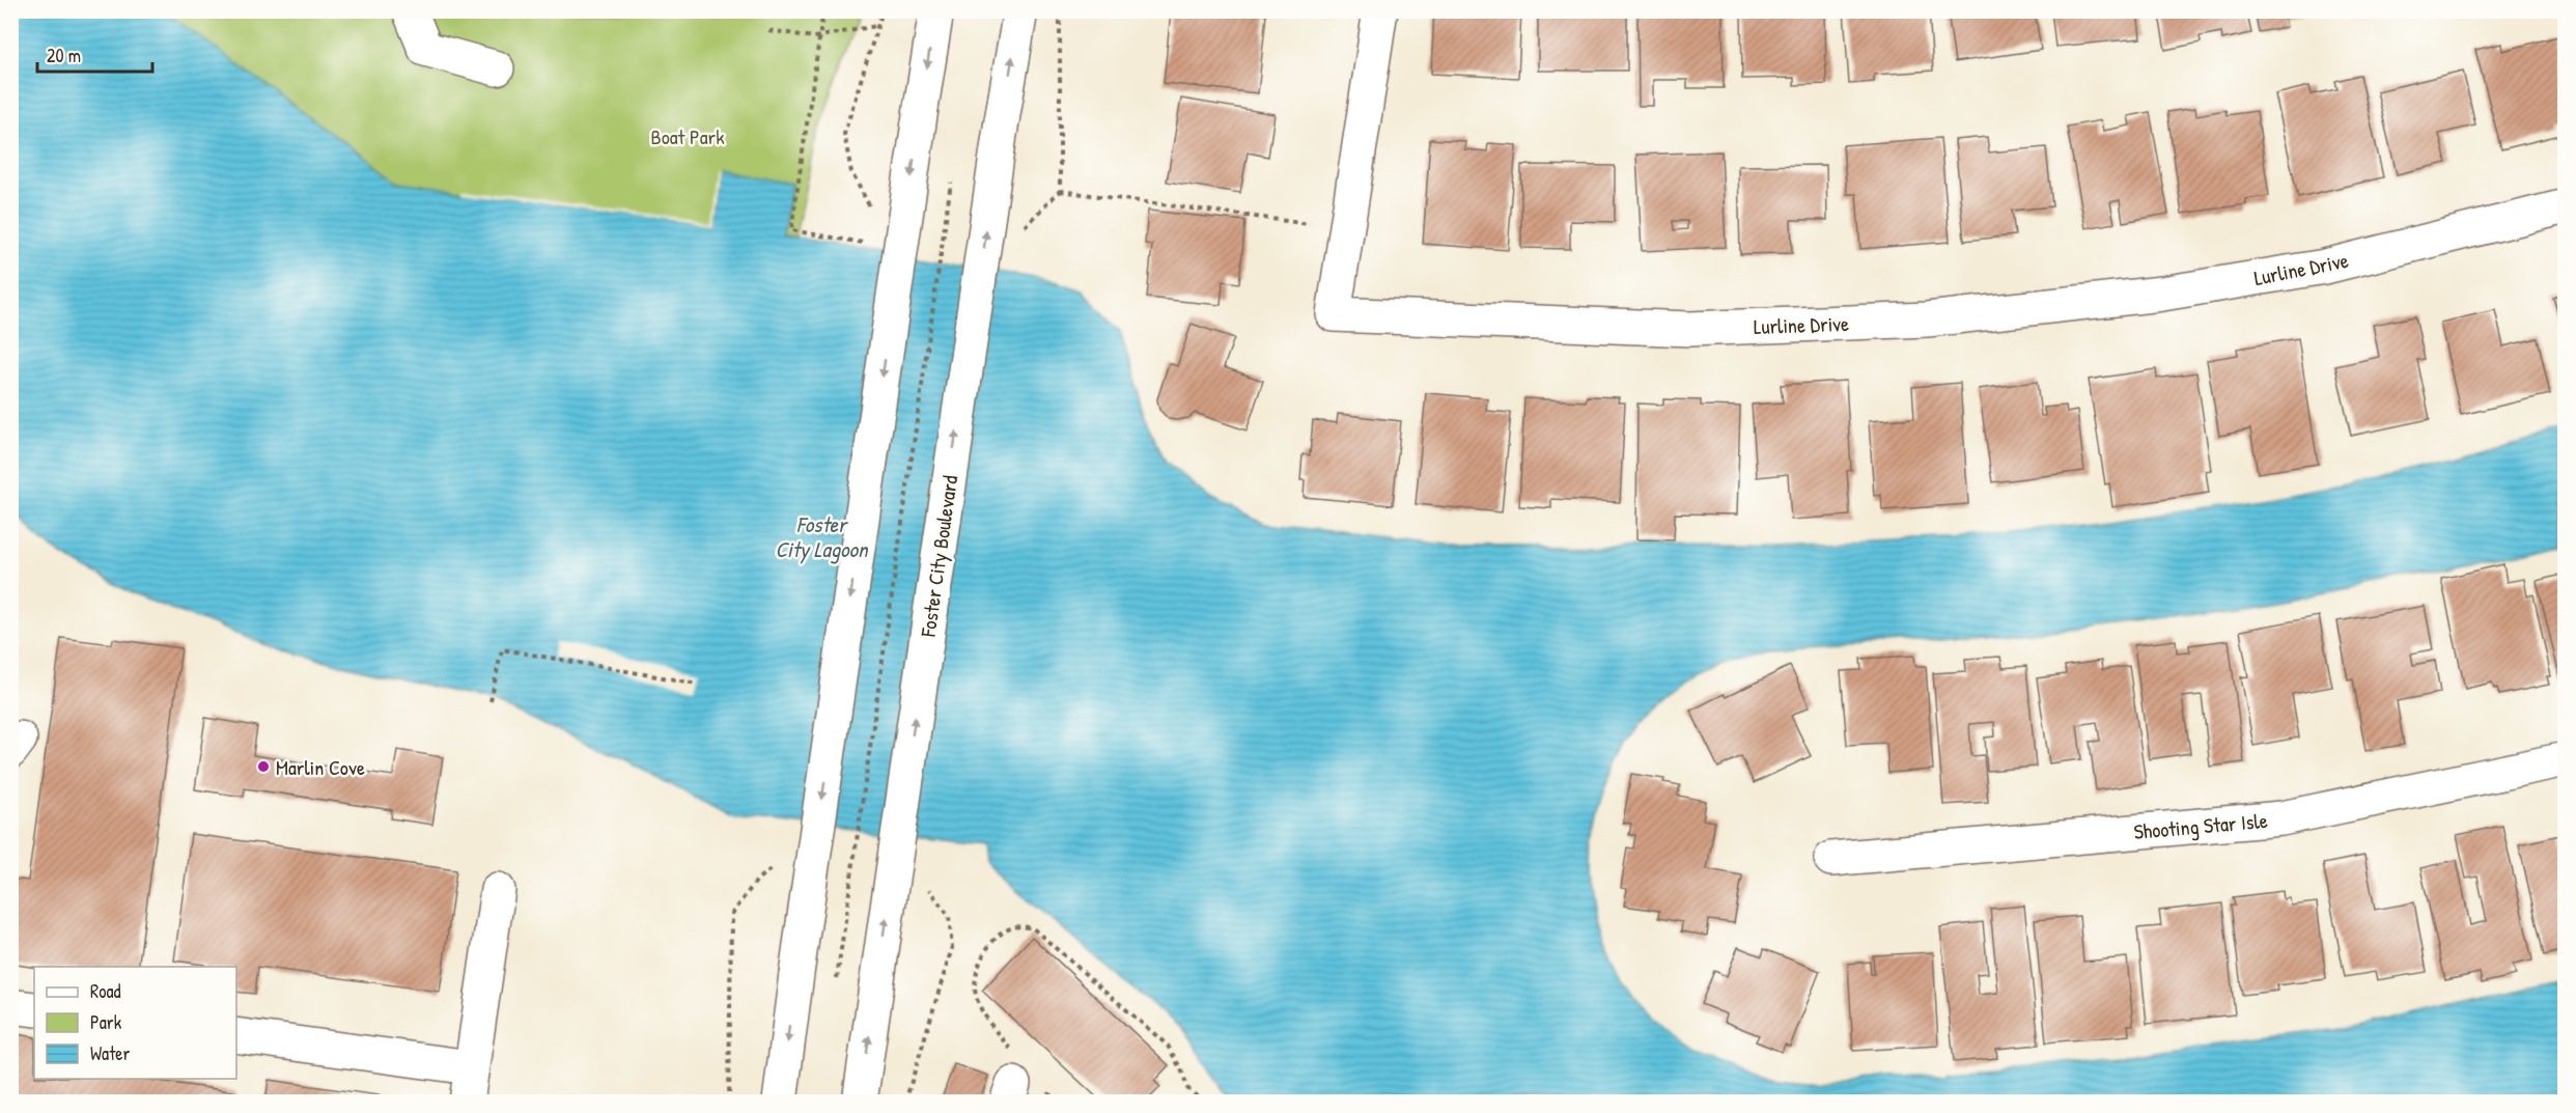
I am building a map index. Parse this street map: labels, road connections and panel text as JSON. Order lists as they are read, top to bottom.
{
  "streets": {
    "street": ["Lurline Drive", "Foster City Boulevard", "Shooting Star Isle"]
  },
  "water": ["Foster City Lagoon"],
  "parks": ["Boat Park"],
  "places": ["Marlin Cove"],
  "legend": ["Road", "Park", "Water"],
  "scale_bar": "20 m"
}
